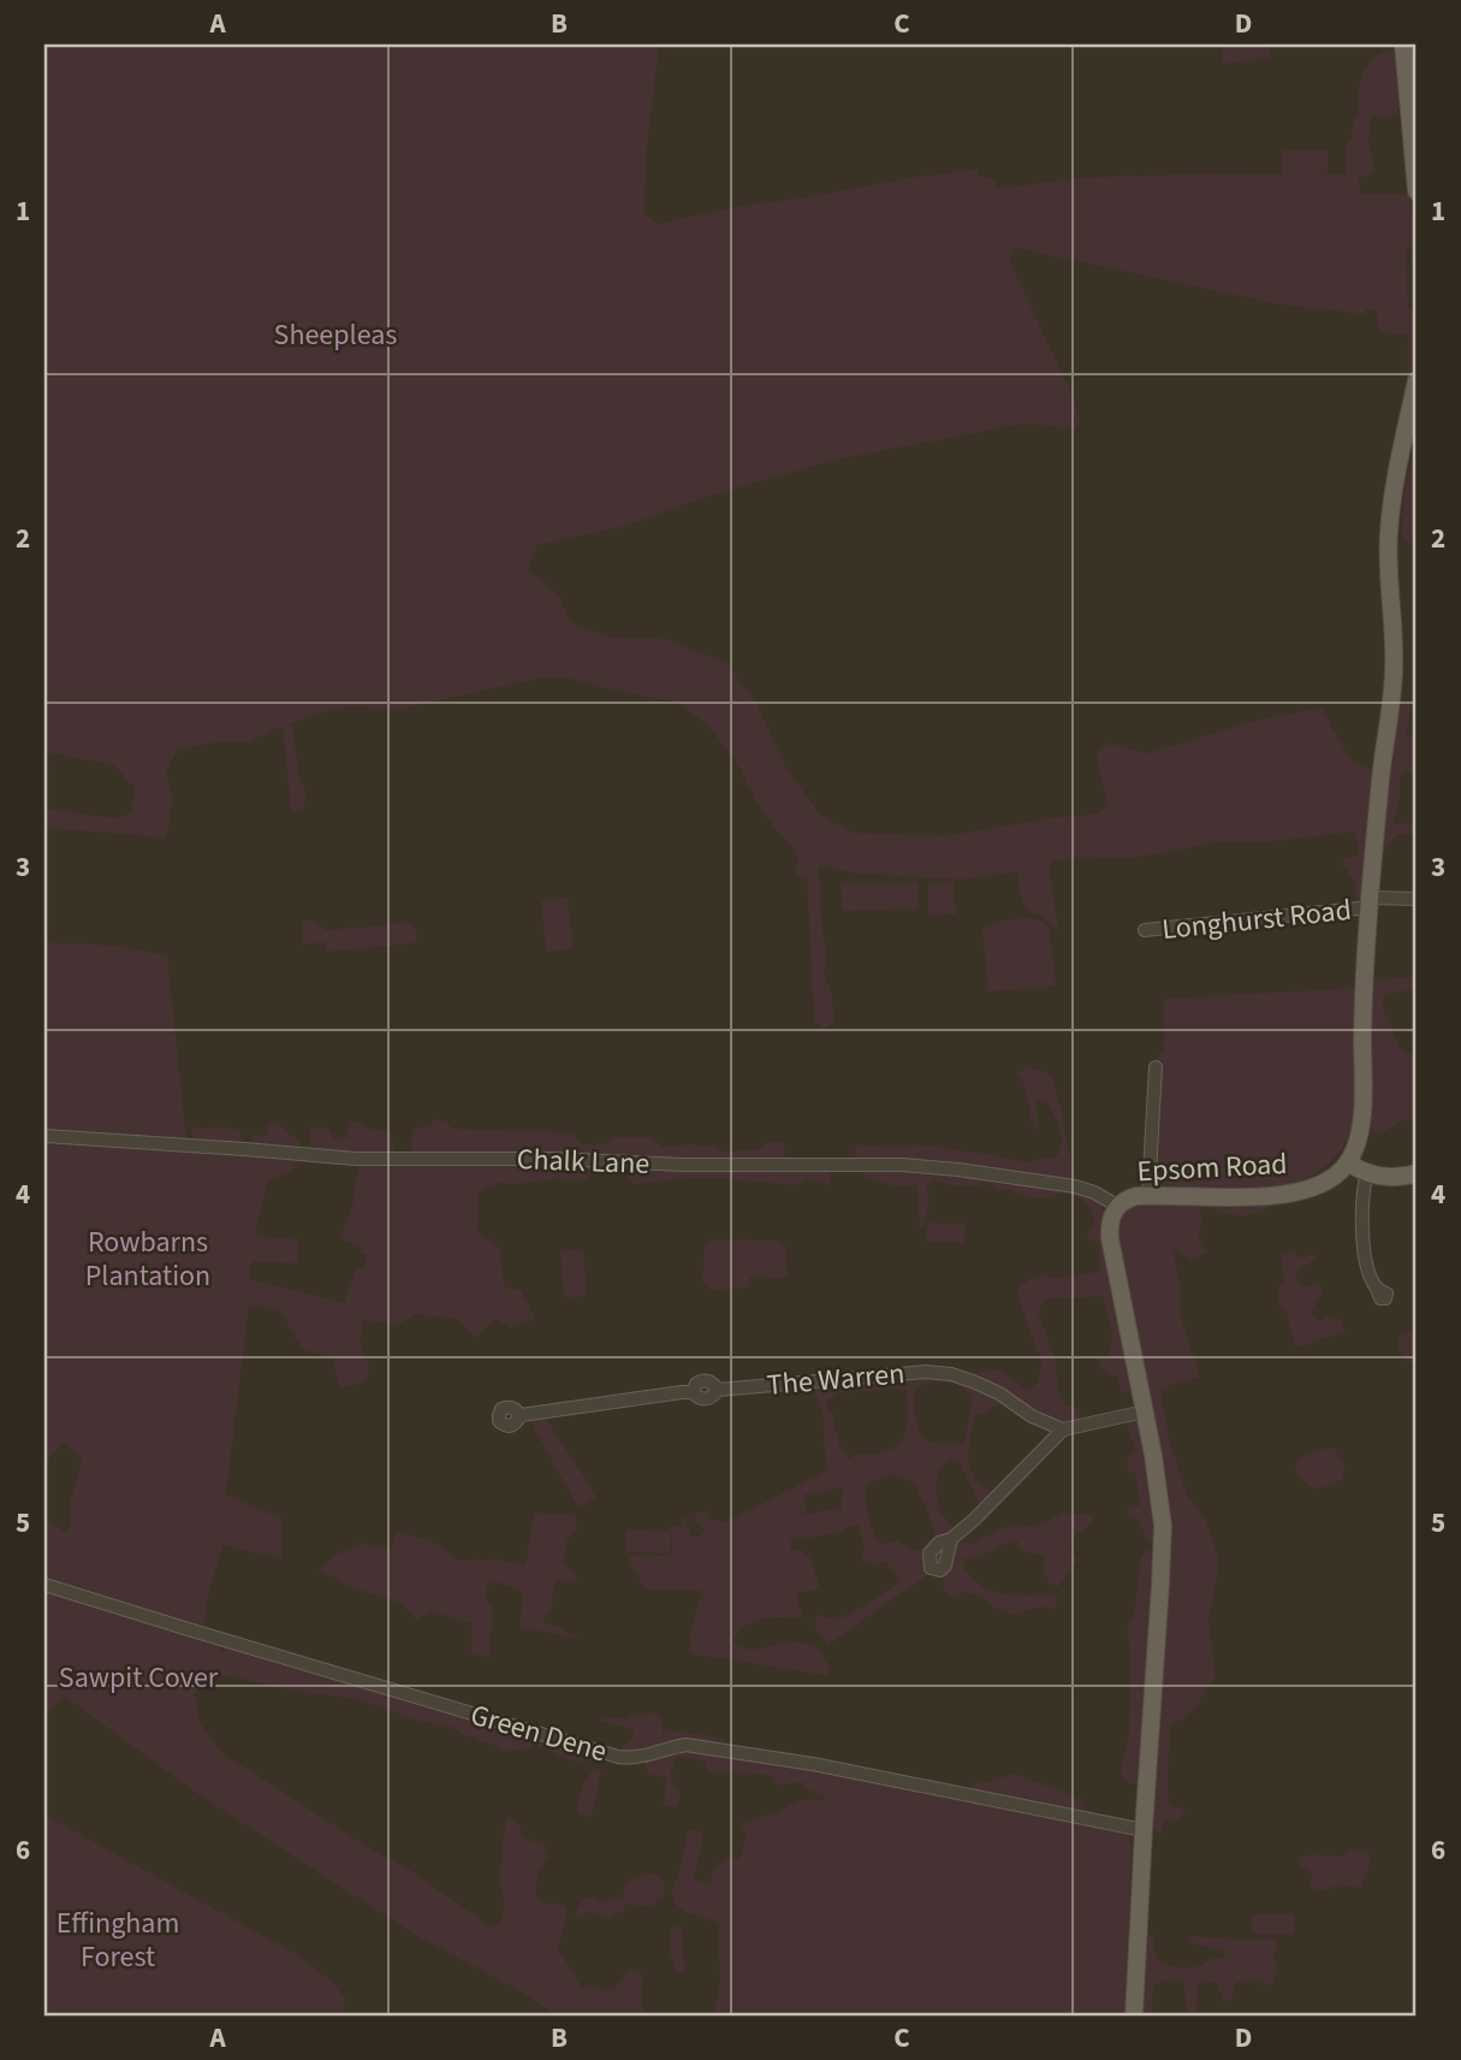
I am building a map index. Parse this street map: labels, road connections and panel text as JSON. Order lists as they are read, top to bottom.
{
  "streets": {
    "main road": ["Epsom Road"],
    "street": [
      "Longhurst Road",
      "Chalk Lane",
      "The Warren",
      "Green Dene"
    ]
  },
  "crossings": [
    ["Chalk Lane", "Epsom Road"],
    ["Epsom Road", "Green Dene"]
  ],
  "parks": [
    "Sheepleas",
    "Rowbarns Plantation",
    "Sawpit Cover",
    "Effingham Forest"
  ],
  "grid": {
    "columns": [
      "A",
      "B",
      "C",
      "D"
    ],
    "rows": [
      "1",
      "2",
      "3",
      "4",
      "5",
      "6"
    ]
  }
}
